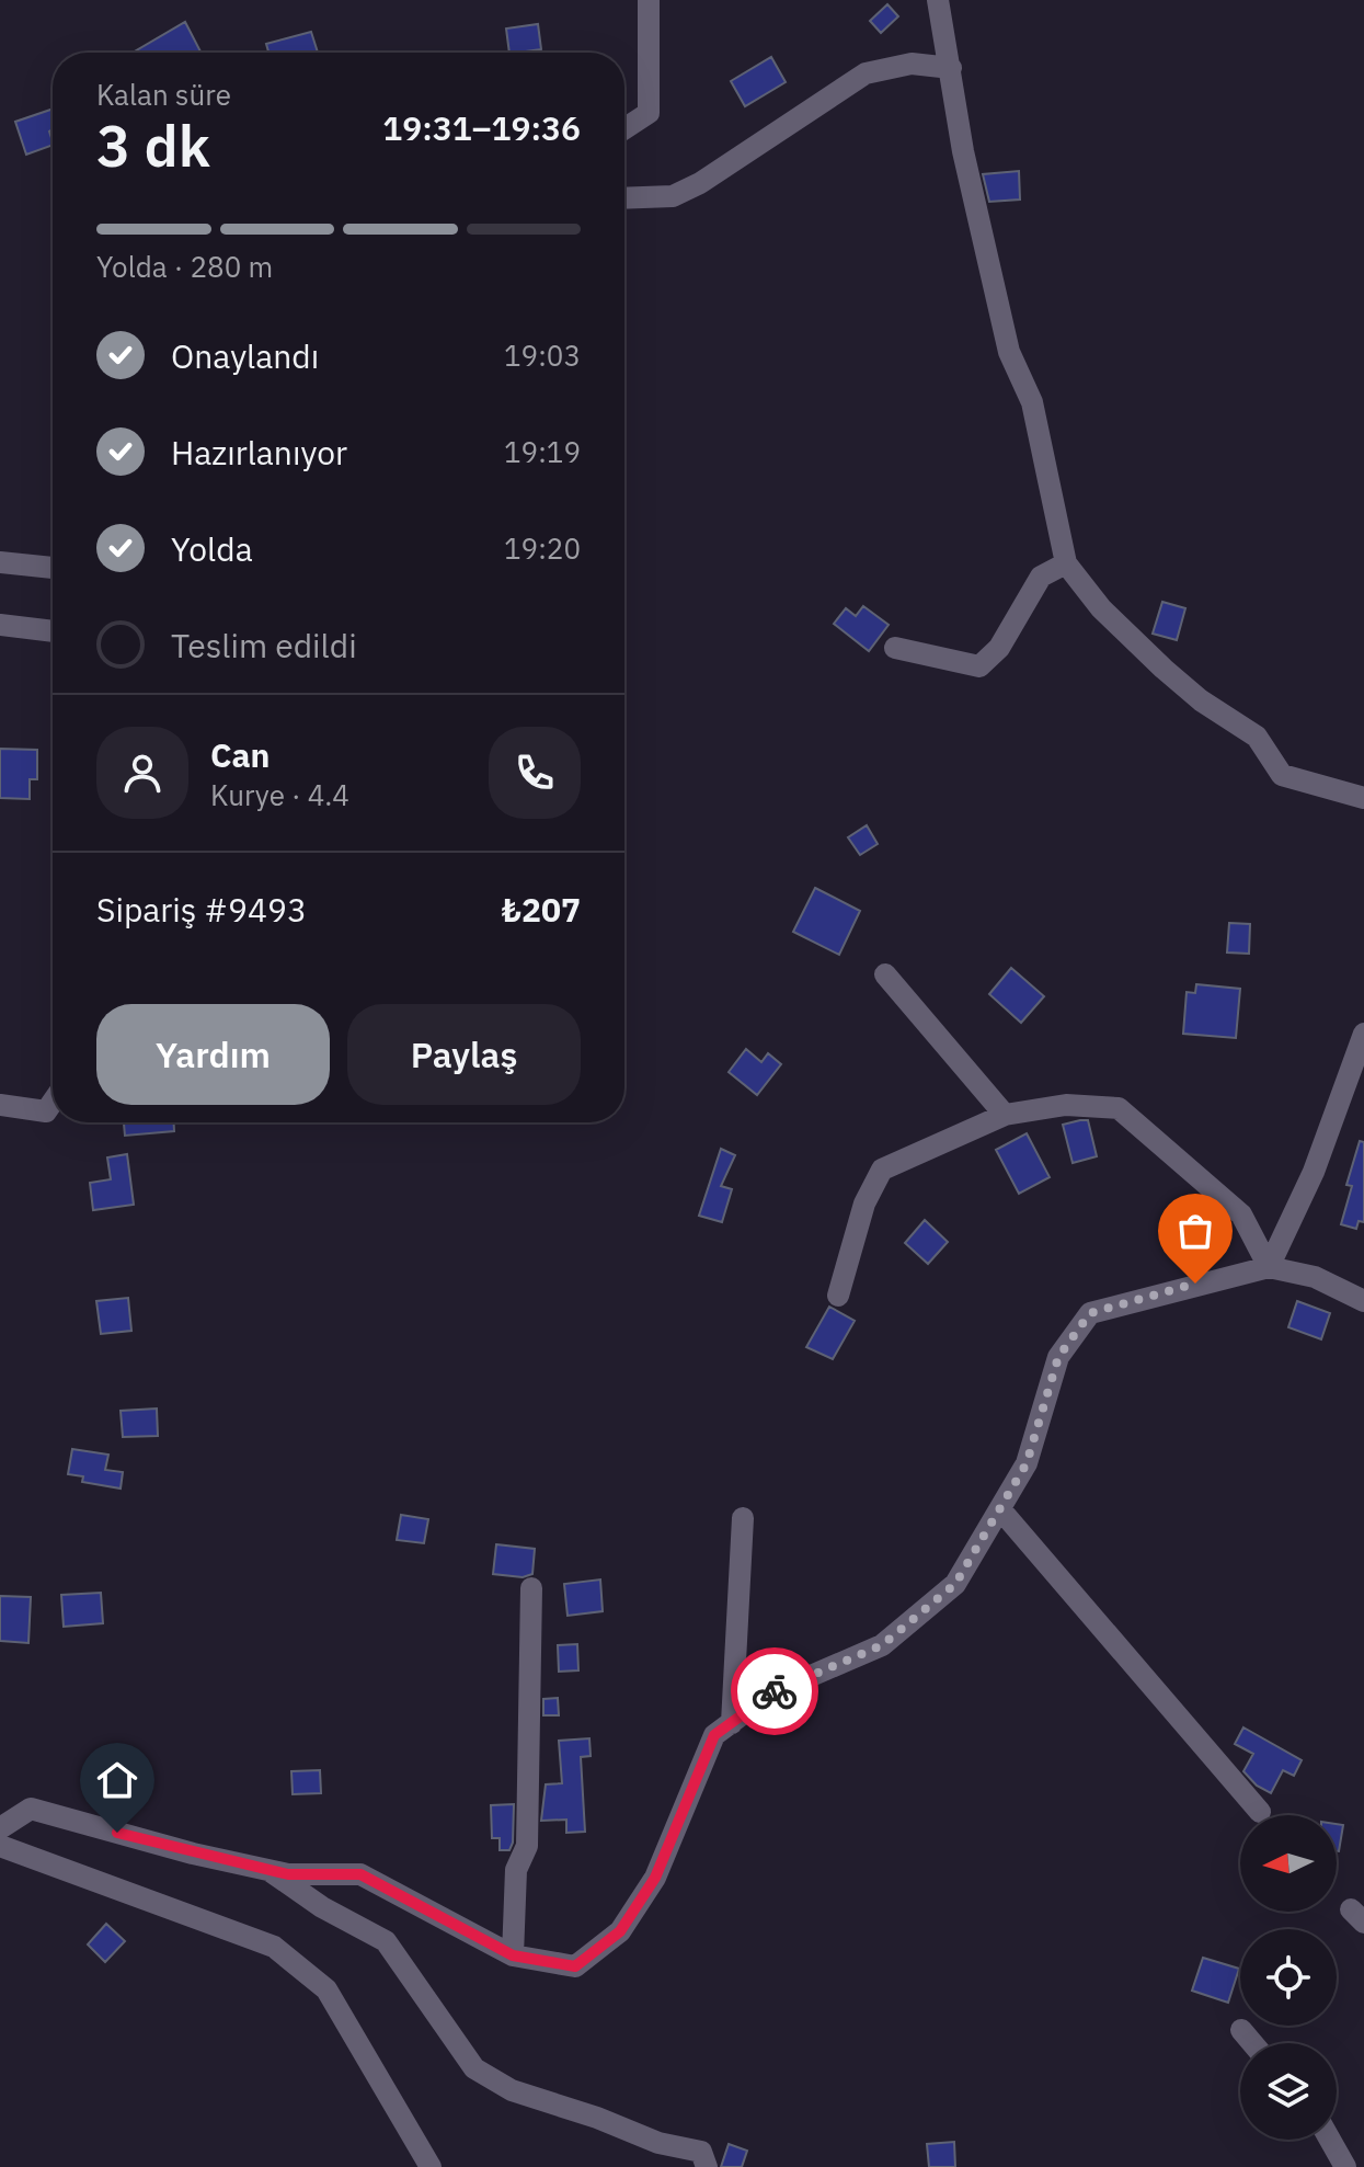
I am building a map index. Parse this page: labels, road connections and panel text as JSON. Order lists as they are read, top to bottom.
{
  "north": "left",
  "page": {
    "heading": ["3 dk", "Kalan süre", "19:31–19:36"],
    "panel": [
      "Can",
      "Kurye · 4.4",
      "Sipariş #9493",
      "₺207"
    ],
    "bar": "Yolda · 280 m",
    "list": [
      ["Onaylandı", "19:03"],
      ["Hazırlanıyor", "19:19"],
      ["Yolda", "19:20"],
      "Teslim edildi"
    ],
    "buttons": ["Yardım", "Paylaş"]
  }
}
